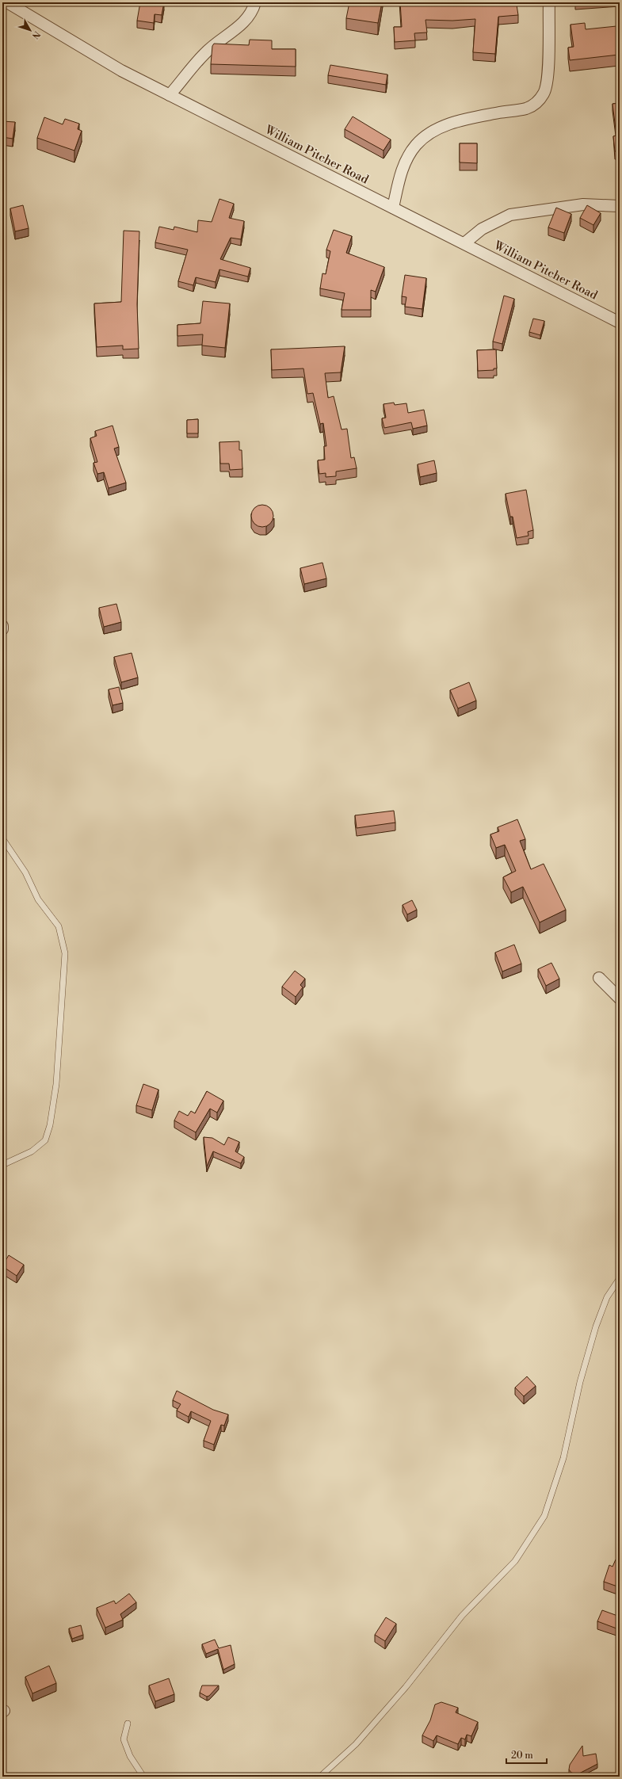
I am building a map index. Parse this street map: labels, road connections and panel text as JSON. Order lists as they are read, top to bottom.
{
  "streets": {
    "street": ["William Pitcher Road"]
  },
  "scale_bar": "20 m",
  "north": "bottom right"
}
